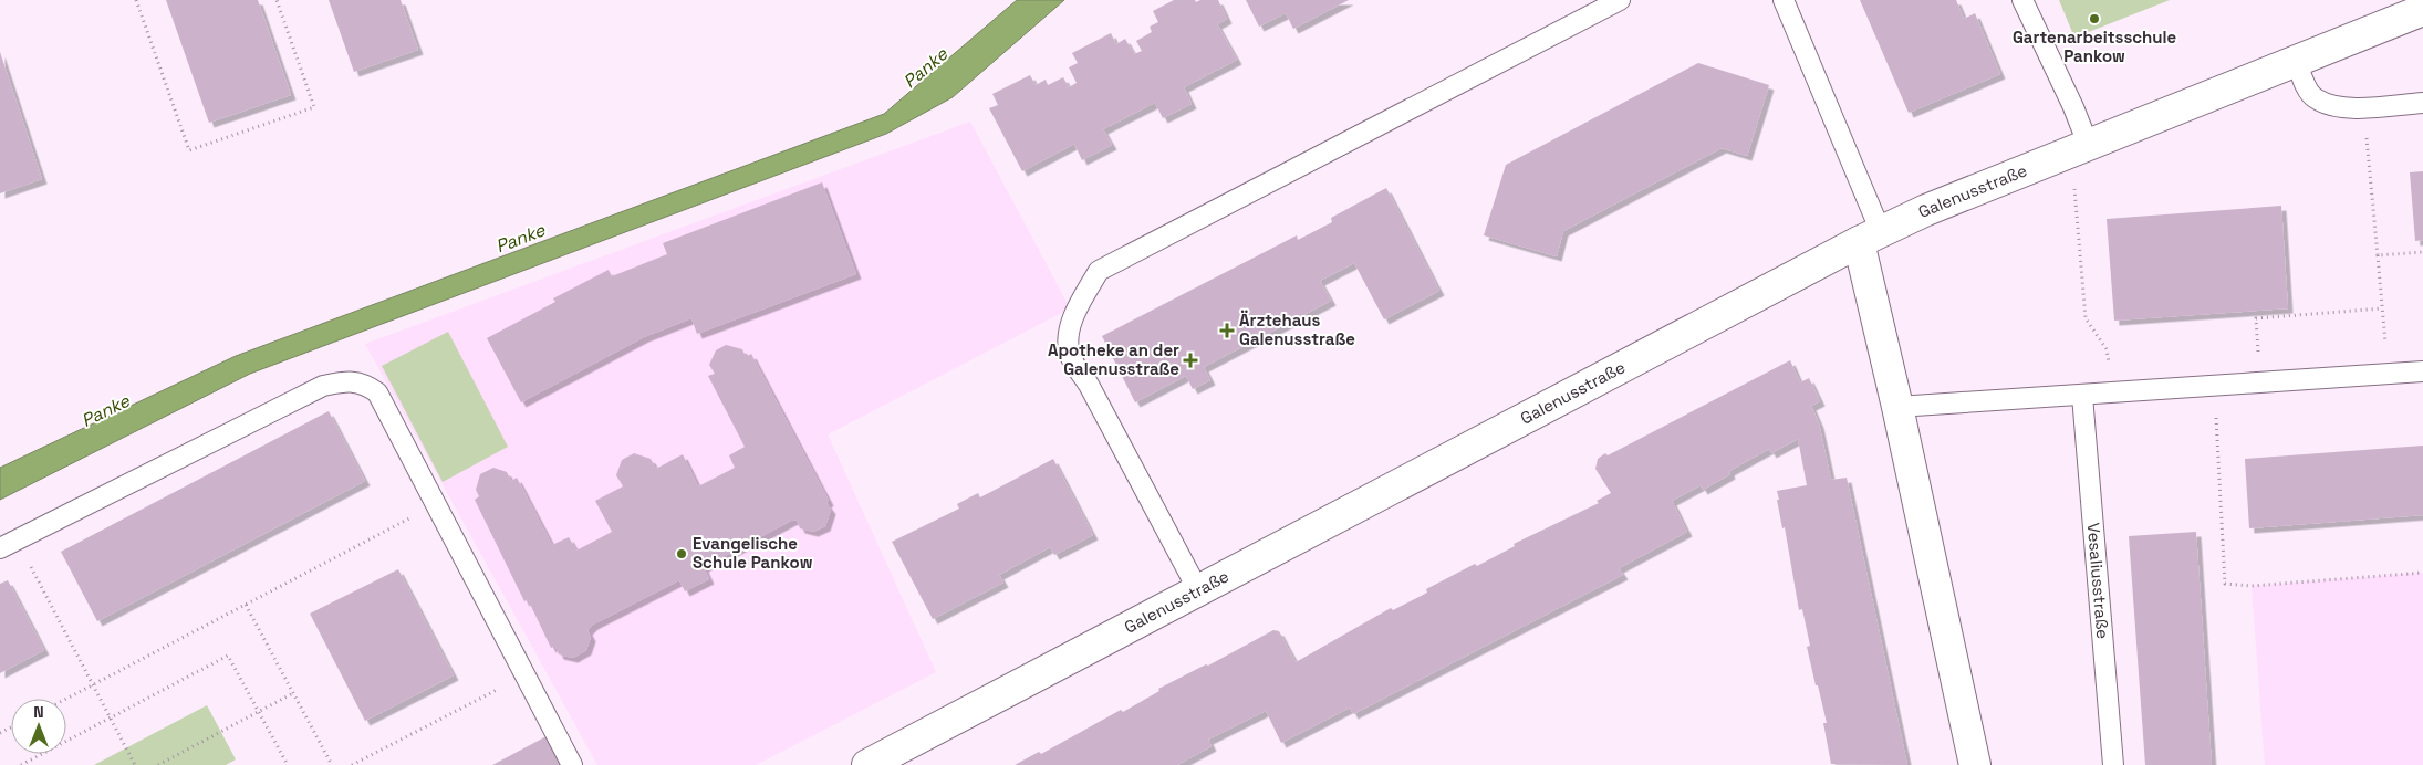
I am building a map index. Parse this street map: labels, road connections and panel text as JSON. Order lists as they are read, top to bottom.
{
  "streets": {
    "street": ["Galenusstraße"],
    "lane": ["Vesaliusstraße"]
  },
  "water": ["Panke"],
  "places": {
    "other": ["Gartenarbeitsschule Pankow", "Evangelische Schule Pankow"],
    "health": ["Ärztehaus Galenusstraße", "Apotheke an der Galenusstraße"]
  },
  "north": "top"
}
